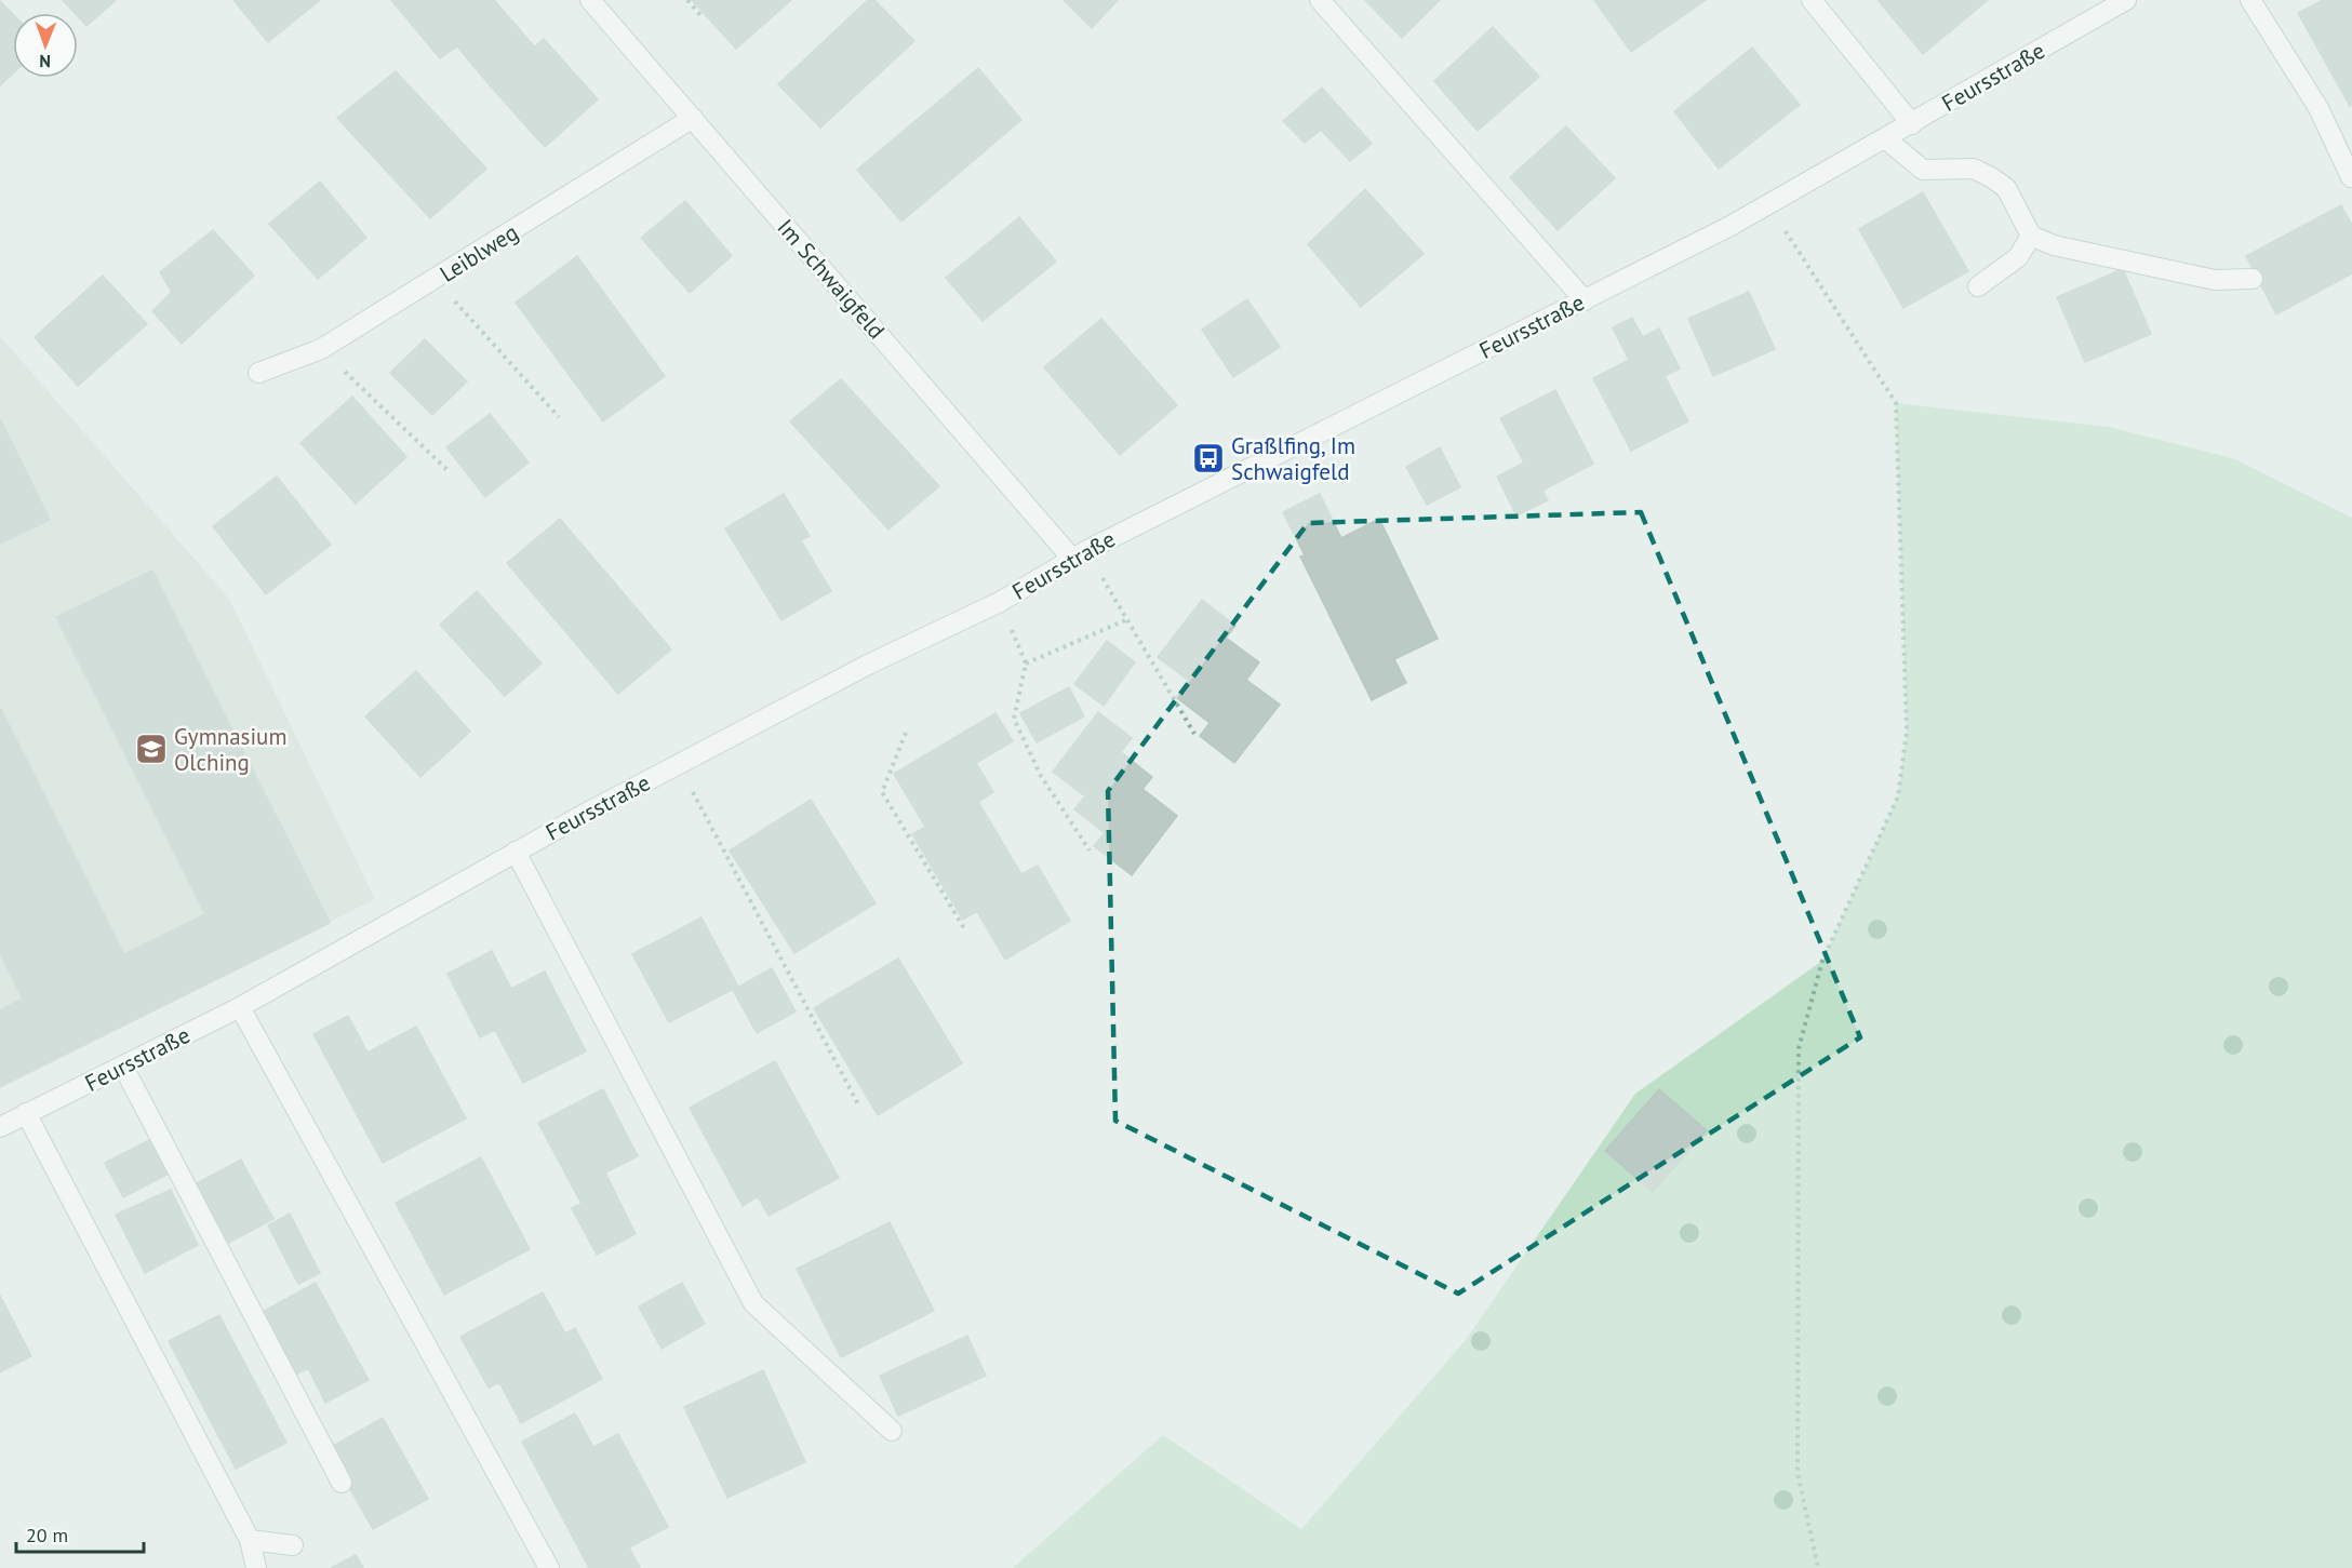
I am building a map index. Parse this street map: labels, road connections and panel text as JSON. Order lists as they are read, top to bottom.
{
  "streets": {
    "street": ["Feursstraße", "Leiblweg", "Im Schwaigfeld"]
  },
  "crossings": [
    ["Feursstraße", "Im Schwaigfeld"],
    ["Leiblweg", "Im Schwaigfeld"]
  ],
  "places": {
    "bus stop": ["Graßlfing, Im Schwaigfeld"],
    "school or university": ["Gymnasium Olching"]
  },
  "scale_bar": "20 m",
  "north": "bottom"
}
